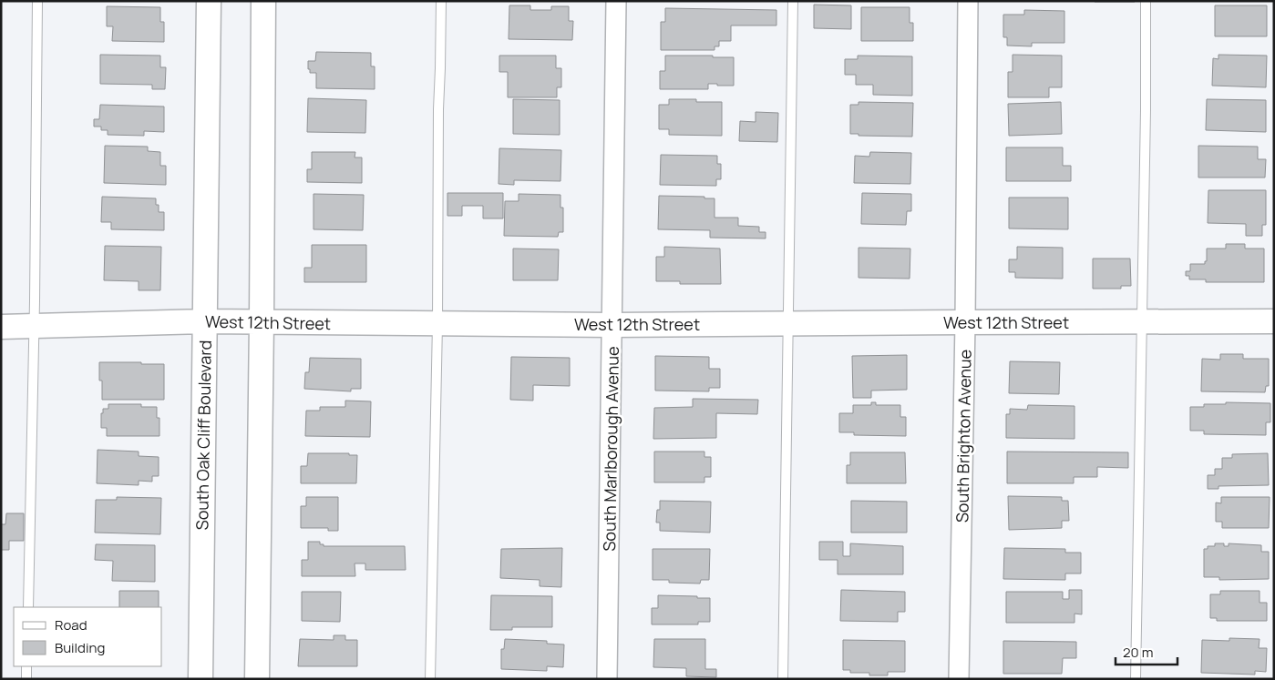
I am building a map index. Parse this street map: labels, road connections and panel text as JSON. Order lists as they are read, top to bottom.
{
  "streets": {
    "street": [
      "West 12th Street",
      "South Oak Cliff Boulevard",
      "South Brighton Avenue",
      "South Marlborough Avenue"
    ]
  },
  "crossings": [
    ["West 12th Street", "South Oak Cliff Boulevard"],
    ["West 12th Street", "South Brighton Avenue"],
    ["West 12th Street", "South Marlborough Avenue"]
  ],
  "legend": ["Road", "Building"],
  "scale_bar": "20 m"
}
